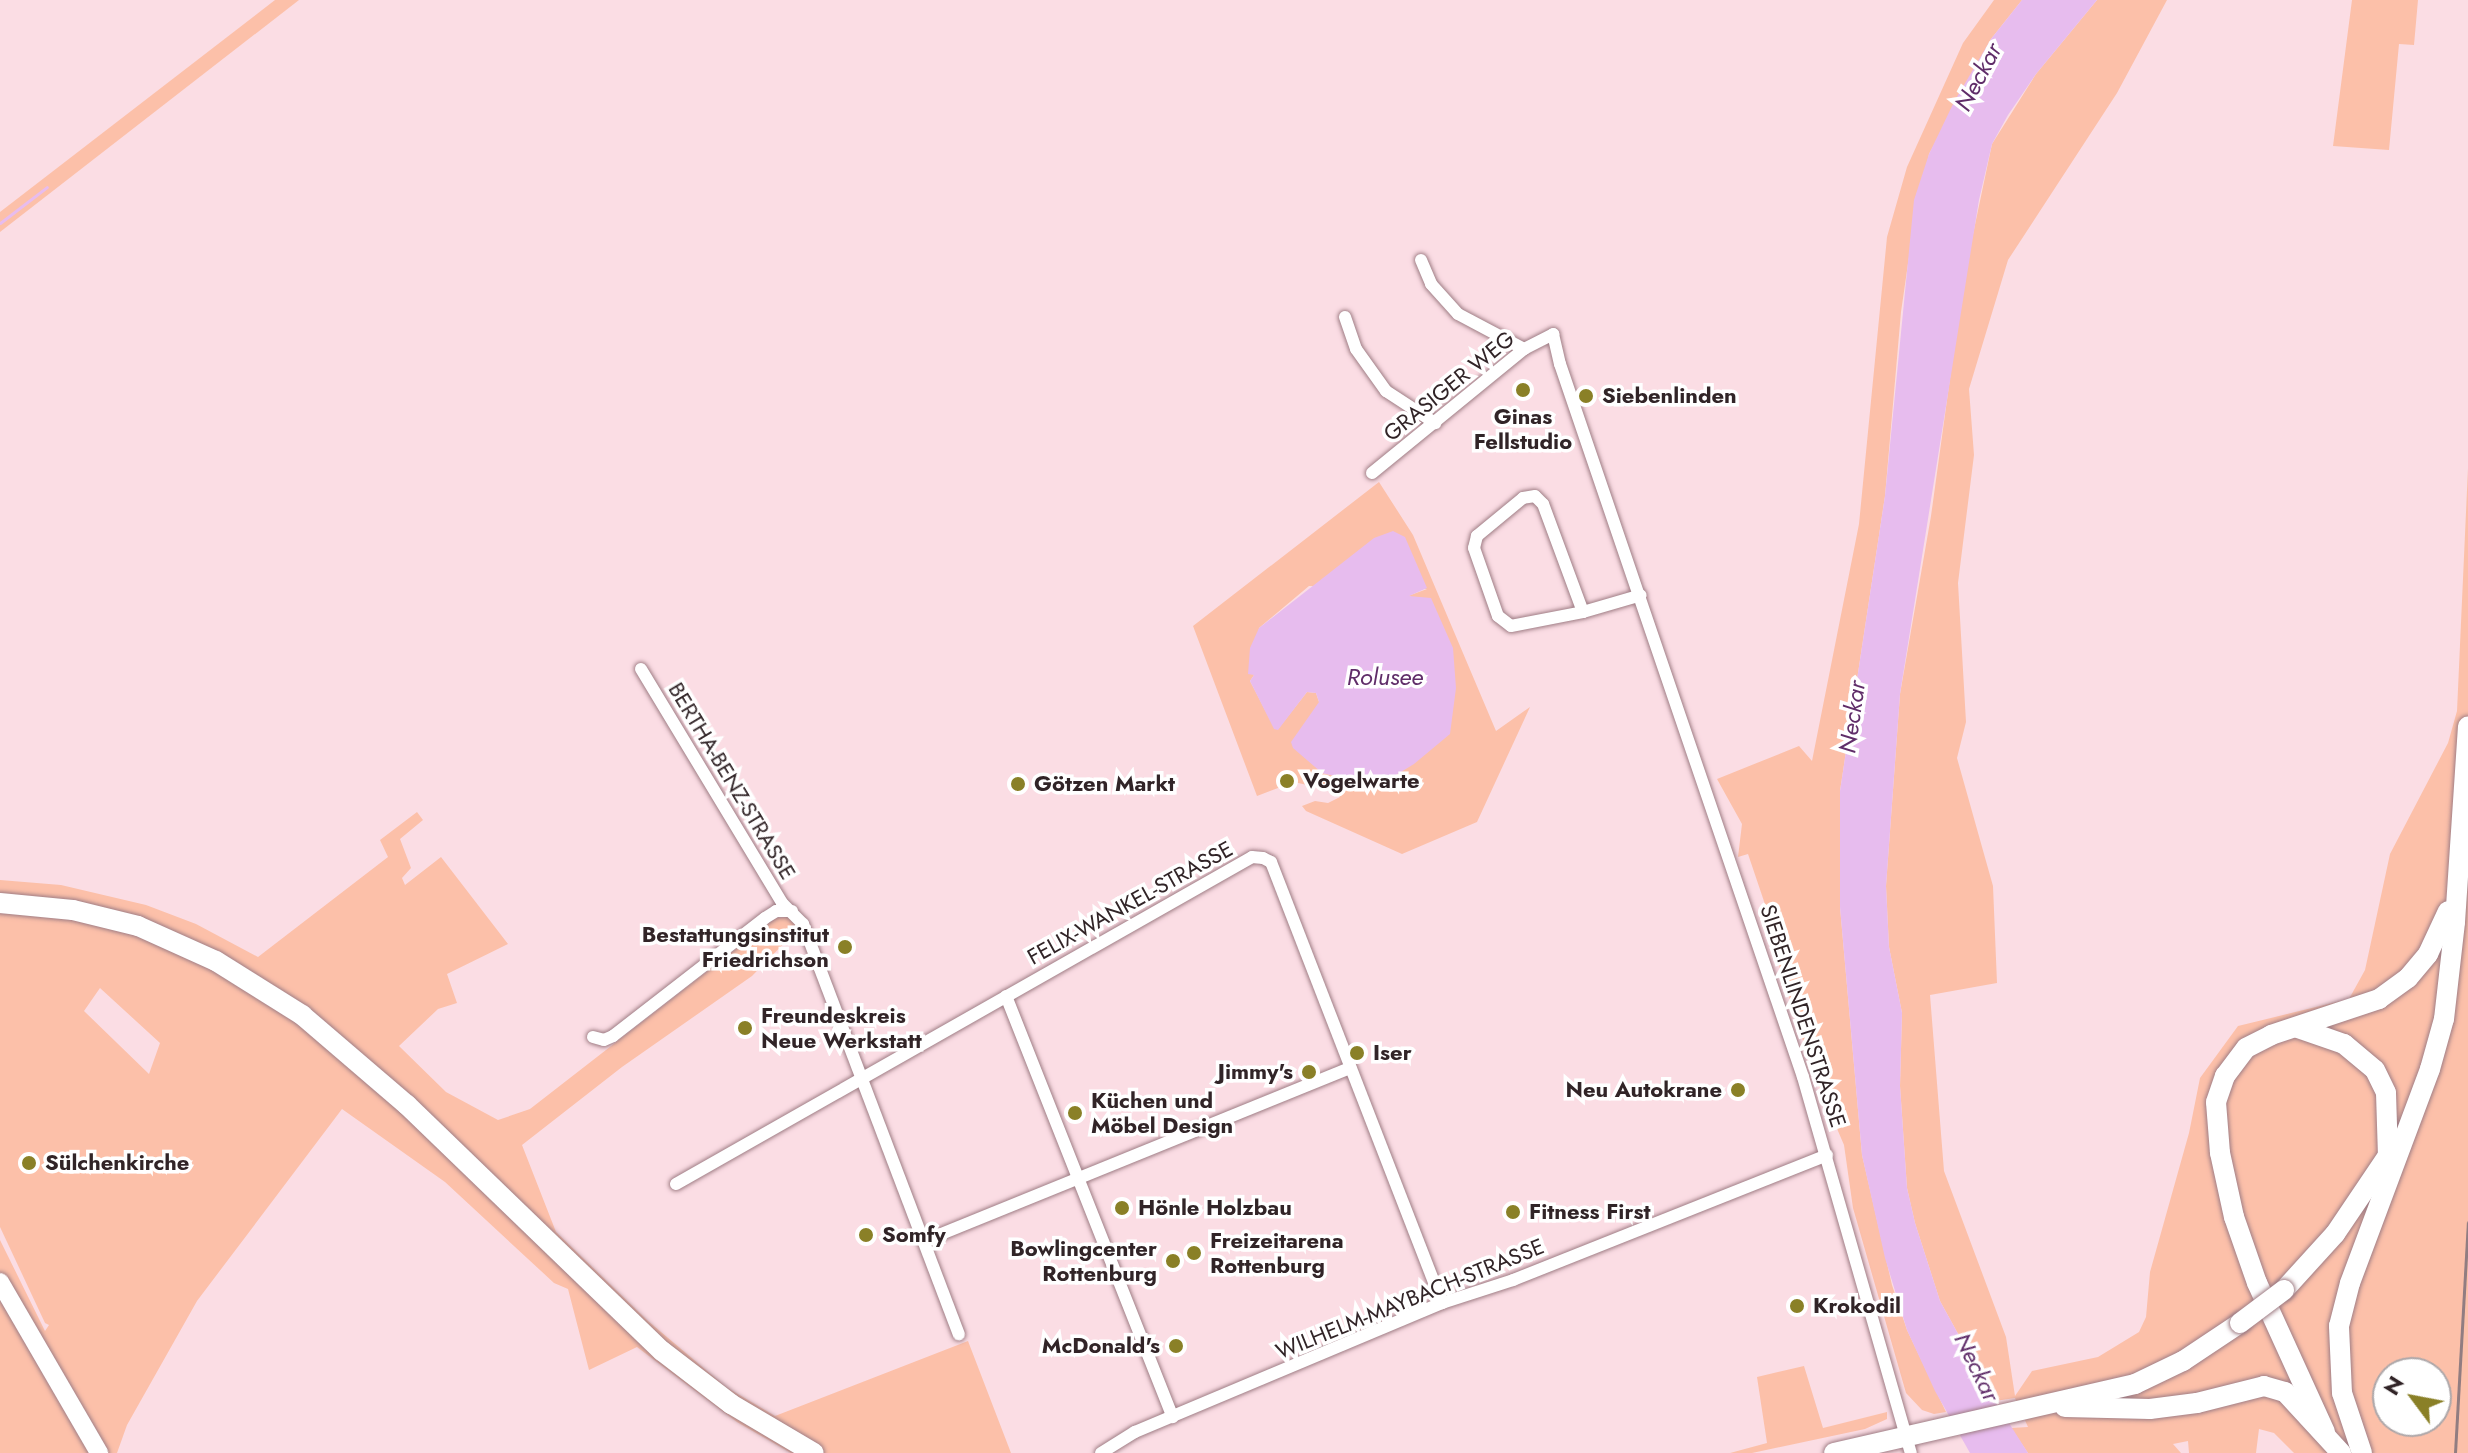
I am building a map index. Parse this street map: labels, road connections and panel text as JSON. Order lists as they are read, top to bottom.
{
  "streets": {
    "street": [
      "GRASIGER WEG",
      "BERTHA-BENZ-STRASSE",
      "FELIX-WANKEL-STRASSE",
      "SIEBENLINDENSTRASSE",
      "WILHELM-MAYBACH-STRASSE"
    ]
  },
  "crossings": [
    ["GRASIGER WEG", "SIEBENLINDENSTRASSE"],
    ["BERTHA-BENZ-STRASSE", "FELIX-WANKEL-STRASSE"],
    ["FELIX-WANKEL-STRASSE", "WILHELM-MAYBACH-STRASSE"],
    ["SIEBENLINDENSTRASSE", "WILHELM-MAYBACH-STRASSE"]
  ],
  "water": ["Neckar", "Rolusee"],
  "places": [
    "Ginas Fellstudio",
    "Siebenlinden",
    "Vogelwarte",
    "Götzen Markt",
    "Bestattungsinstitut Friedrichson",
    "Freundeskreis Neue Werkstatt",
    "Iser",
    "Jimmy's",
    "Neu Autokrane",
    "Küchen und Möbel Design",
    "Sülchenkirche",
    "Hönle Holzbau",
    "Fitness First",
    "Somfy",
    "Freizeitarena Rottenburg",
    "Bowlingcenter Rottenburg",
    "Krokodil",
    "McDonald's"
  ],
  "north": "top left"
}
